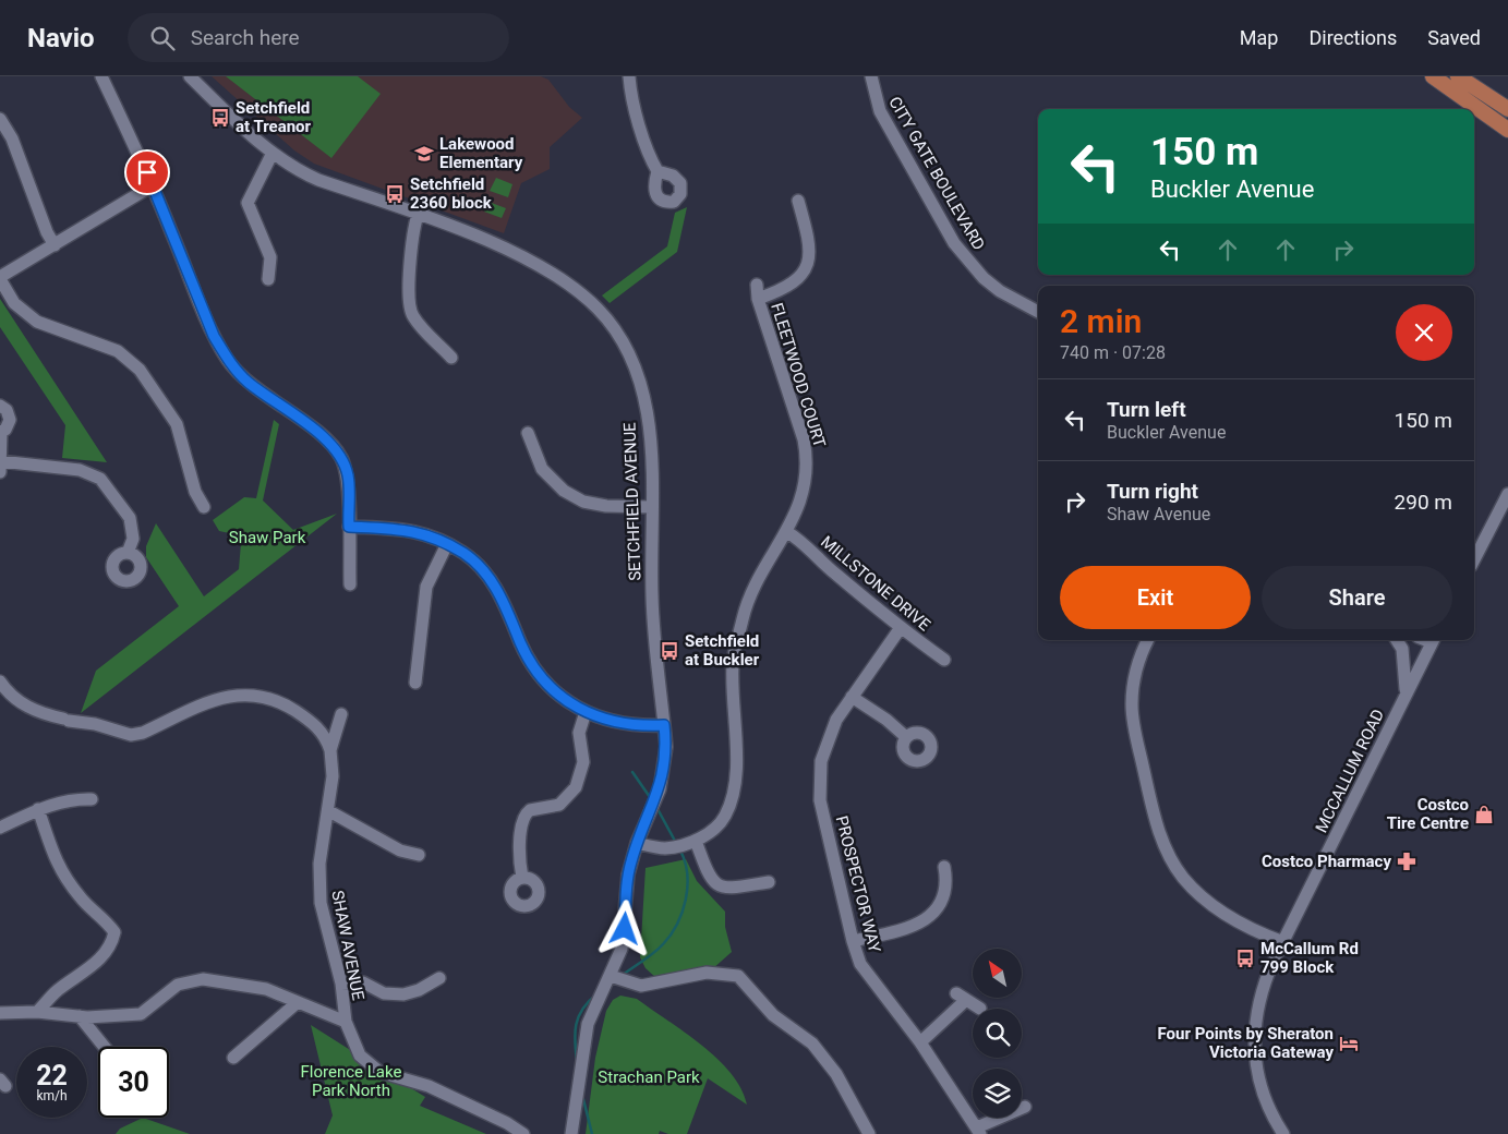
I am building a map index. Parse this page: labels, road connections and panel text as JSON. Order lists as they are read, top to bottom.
{
  "streets": {
    "street": [
      "CITY GATE BOULEVARD",
      "FLEETWOOD COURT",
      "SETCHFIELD AVENUE",
      "MILLSTONE DRIVE",
      "MCCALLUM ROAD",
      "PROSPECTOR WAY",
      "SHAW AVENUE"
    ]
  },
  "crossings": [
    ["FLEETWOOD COURT", "SETCHFIELD AVENUE"],
    ["FLEETWOOD COURT", "MILLSTONE DRIVE"],
    ["MILLSTONE DRIVE", "PROSPECTOR WAY"]
  ],
  "parks": ["Shaw Park", "Florence Lake Park North", "Strachan Park"],
  "places": {
    "bus stop": [
      "Setchfield at Treanor",
      "Setchfield 2360 block",
      "Setchfield at Buckler",
      "McCallum Rd 799 Block"
    ],
    "school or university": ["Lakewood Elementary"],
    "shop": ["Costco Tire Centre"],
    "pharmacy": ["Costco Pharmacy"],
    "hotel": ["Four Points by Sheraton Victoria Gateway"]
  },
  "north": "top left",
  "page": {
    "header": "Navio",
    "search": "Search here",
    "nav": ["Map", "Directions", "Saved"],
    "turn": ["150 m", "Buckler Avenue"],
    "heading": ["2 min", "740 m · 07:28"],
    "list": [
      {
        "name": "Turn left",
        "note": "Buckler Avenue",
        "value": "150 m"
      },
      {
        "name": "Turn right",
        "note": "Shaw Avenue",
        "value": "290 m"
      }
    ],
    "buttons": ["Exit", "Share"],
    "speed": "22 km/h",
    "limit": "30"
  }
}
